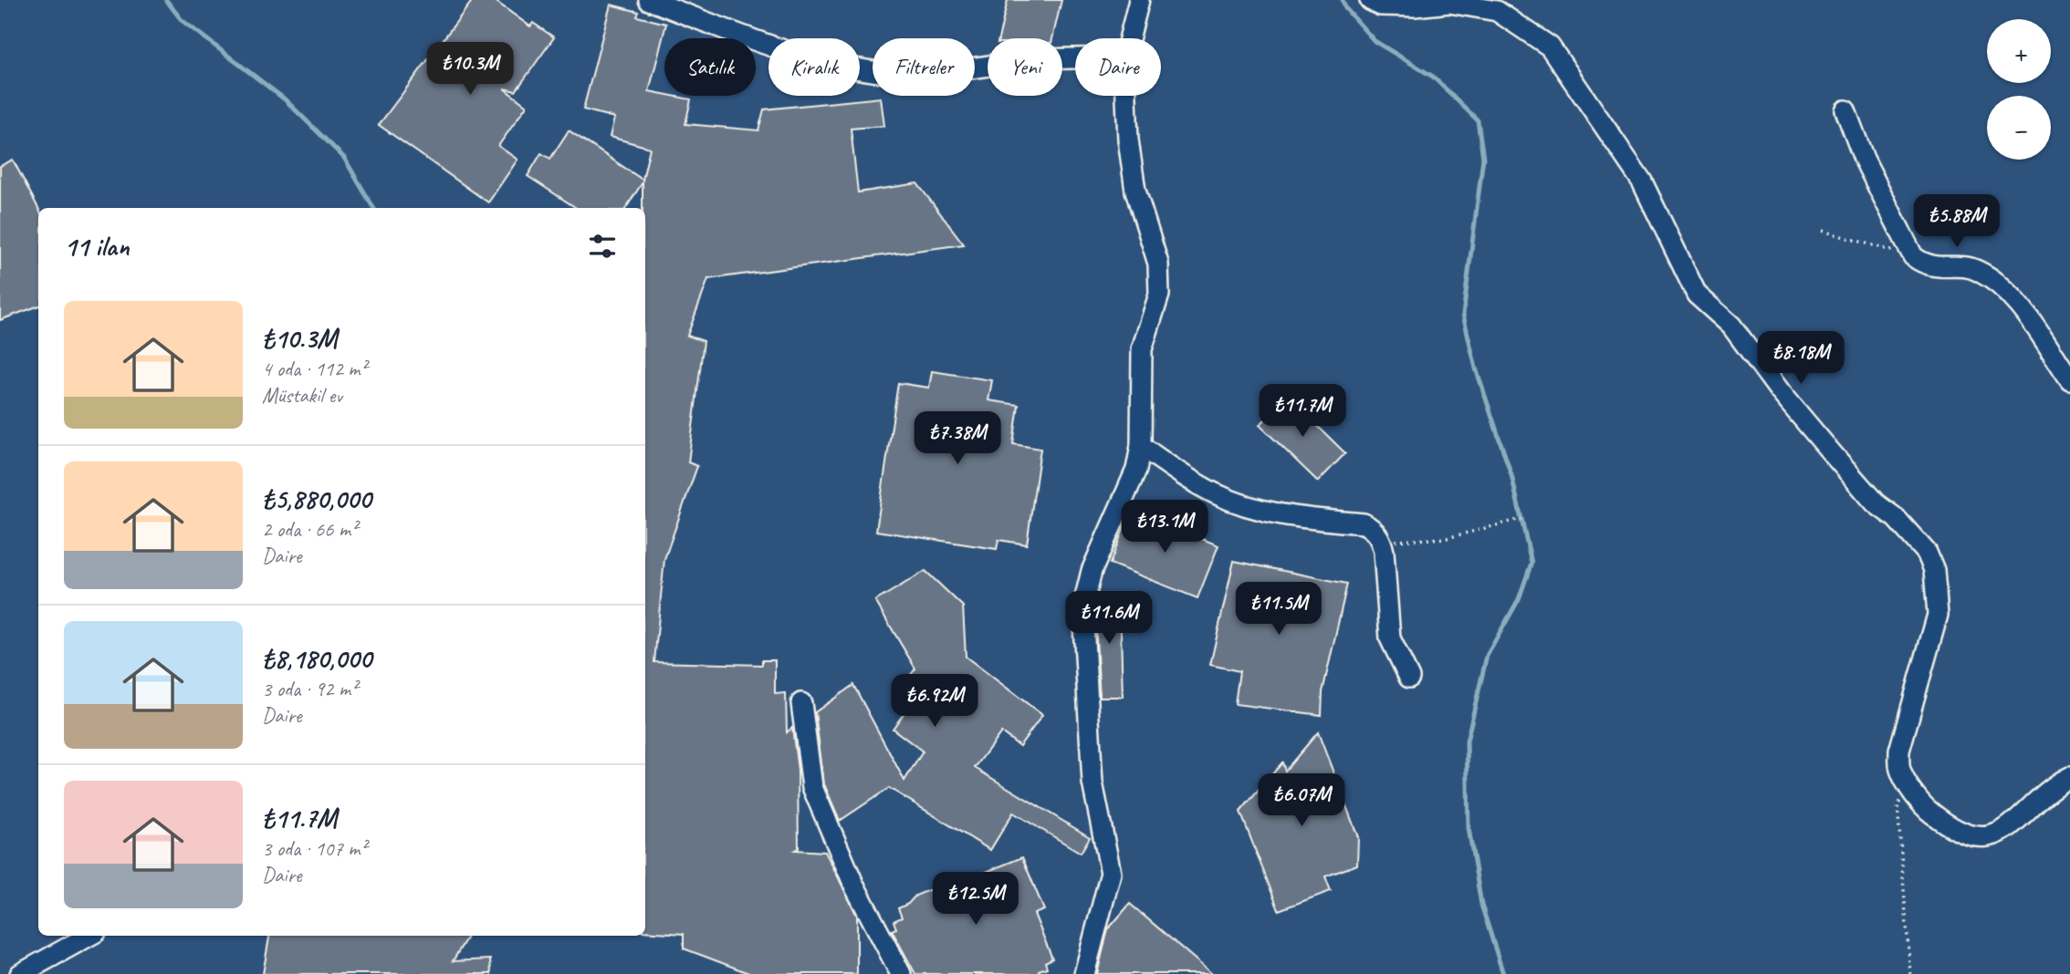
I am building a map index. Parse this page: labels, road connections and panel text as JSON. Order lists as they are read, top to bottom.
{
  "page": {
    "map_buttons": ["+", "−"],
    "chip": [
      "Satılık",
      "Kiralık",
      "Filtreler",
      "Yeni",
      "Daire"
    ],
    "price": [
      "₺10.3M",
      "₺5.88M",
      "₺8.18M",
      "₺11.7M",
      "₺7.38M",
      "₺13.1M",
      "₺11.5M",
      "₺11.6M",
      "₺6.92M",
      "₺6.07M",
      "₺12.5M"
    ],
    "heading": "11 ilan",
    "list": [
      {
        "name": "₺10.3M",
        "note": "4 oda · 112 m² · Müstakil ev"
      },
      {
        "name": "₺5,880,000",
        "note": "2 oda · 66 m² · Daire"
      },
      {
        "name": "₺8,180,000",
        "note": "3 oda · 92 m² · Daire"
      },
      {
        "name": "₺11.7M",
        "note": "3 oda · 107 m² · Daire"
      }
    ]
  }
}
